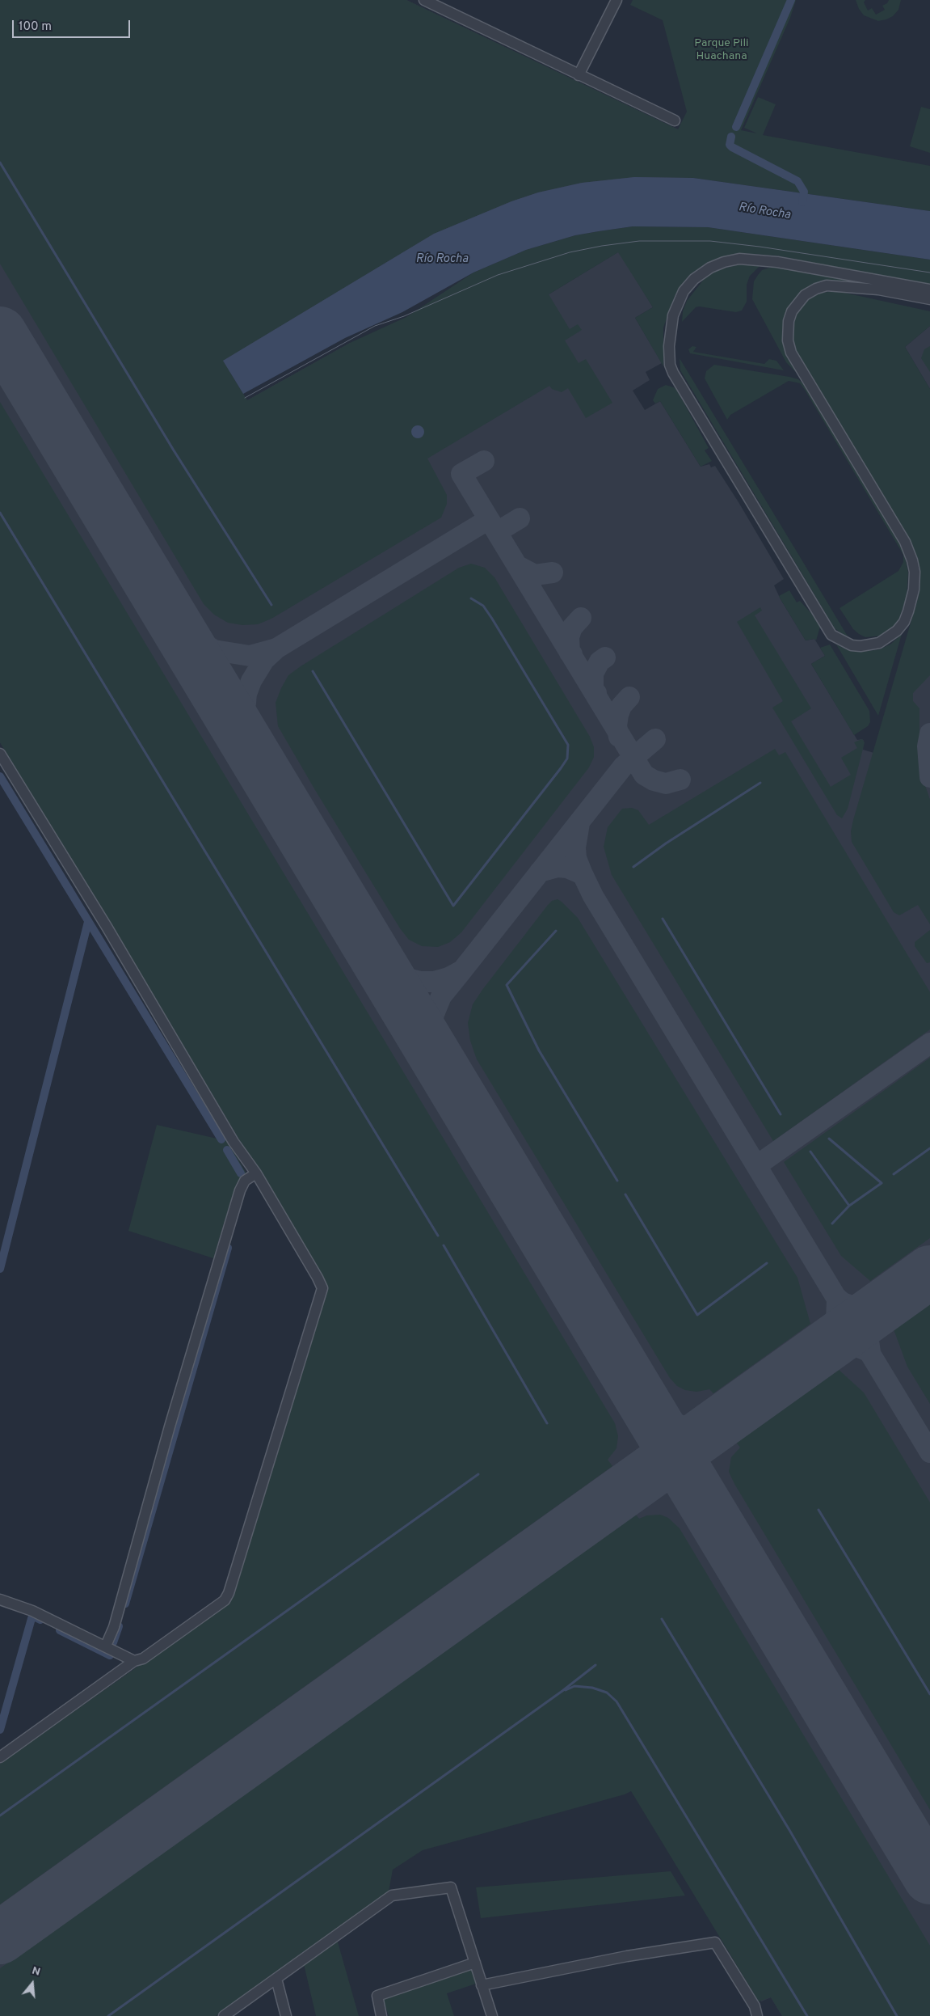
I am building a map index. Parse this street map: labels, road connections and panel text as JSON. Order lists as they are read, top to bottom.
{
  "water": ["Río Rocha"],
  "parks": ["Parque Pili Huachana"],
  "scale_bar": "100 m",
  "north": "top"
}
